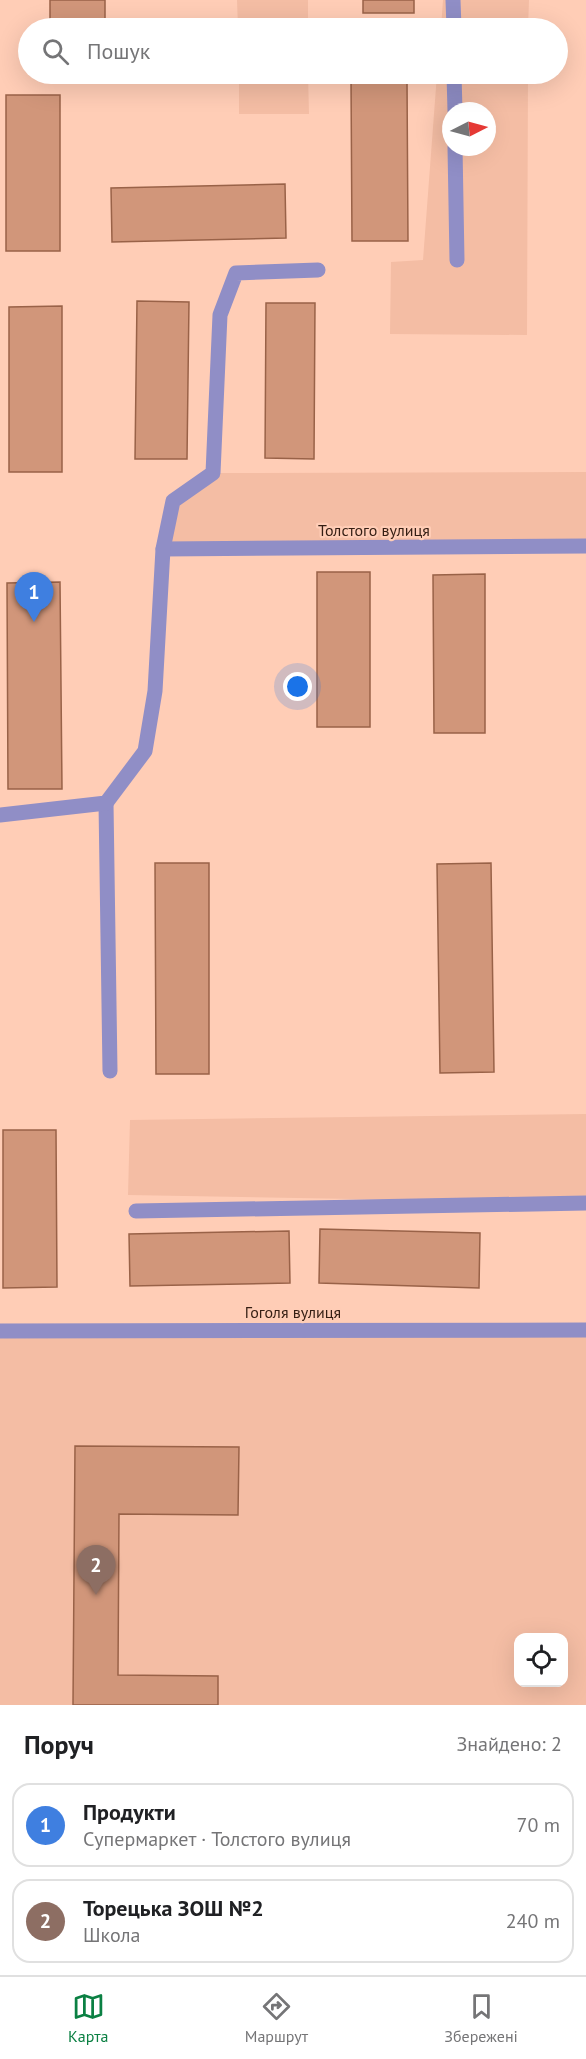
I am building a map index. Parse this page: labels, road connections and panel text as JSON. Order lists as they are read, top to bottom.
{
  "streets": {
    "street": ["Толстого вулиця", "Гоголя вулиця"]
  },
  "north": "right",
  "page": {
    "search": "Пошук",
    "pins": ["1", "2"],
    "heading": ["Поруч", "Знайдено: 2"],
    "list": [
      {
        "mark": "1",
        "name": "Продукти",
        "note": "Супермаркет · Толстого вулиця",
        "value": "70 m"
      },
      {
        "mark": "2",
        "name": "Торецька ЗОШ №2",
        "note": "Школа",
        "value": "240 m"
      }
    ],
    "nav": ["Карта", "Маршрут", "Збережені"]
  }
}
